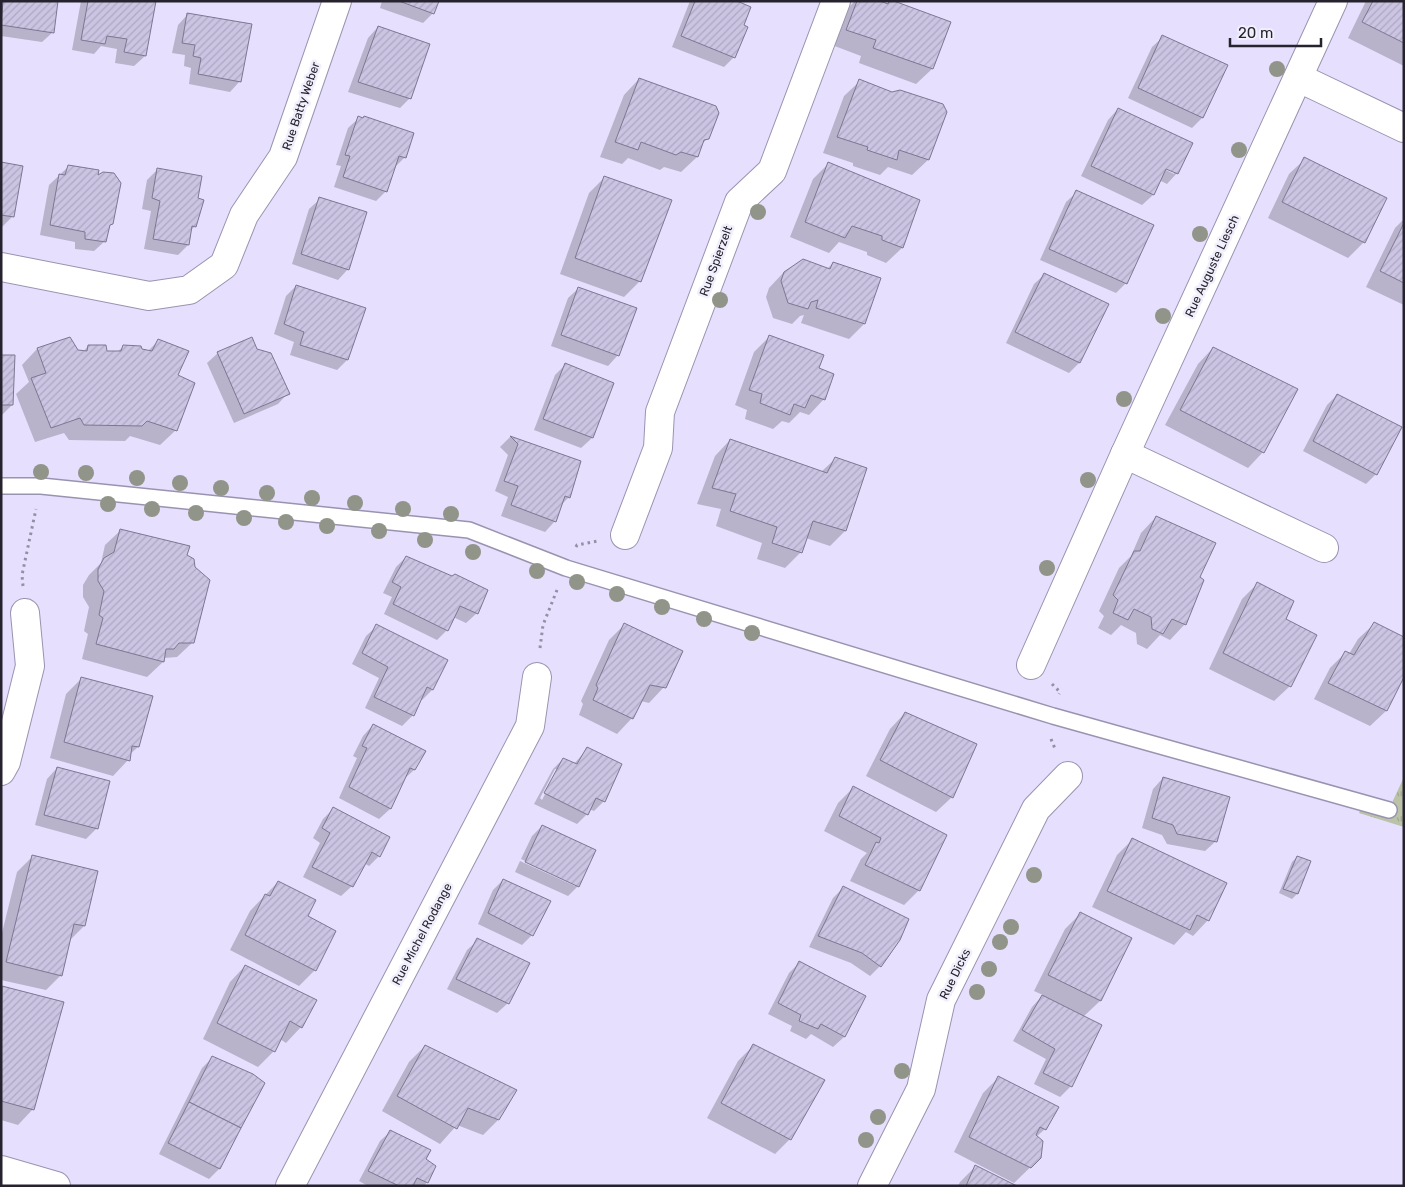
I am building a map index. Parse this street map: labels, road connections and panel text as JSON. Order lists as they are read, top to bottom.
{
  "streets": {
    "street": [
      "Rue Batty Weber",
      "Rue Spierzelt",
      "Rue Auguste Liesch",
      "Rue Michel Rodange",
      "Rue Dicks"
    ]
  },
  "scale_bar": "20 m"
}
